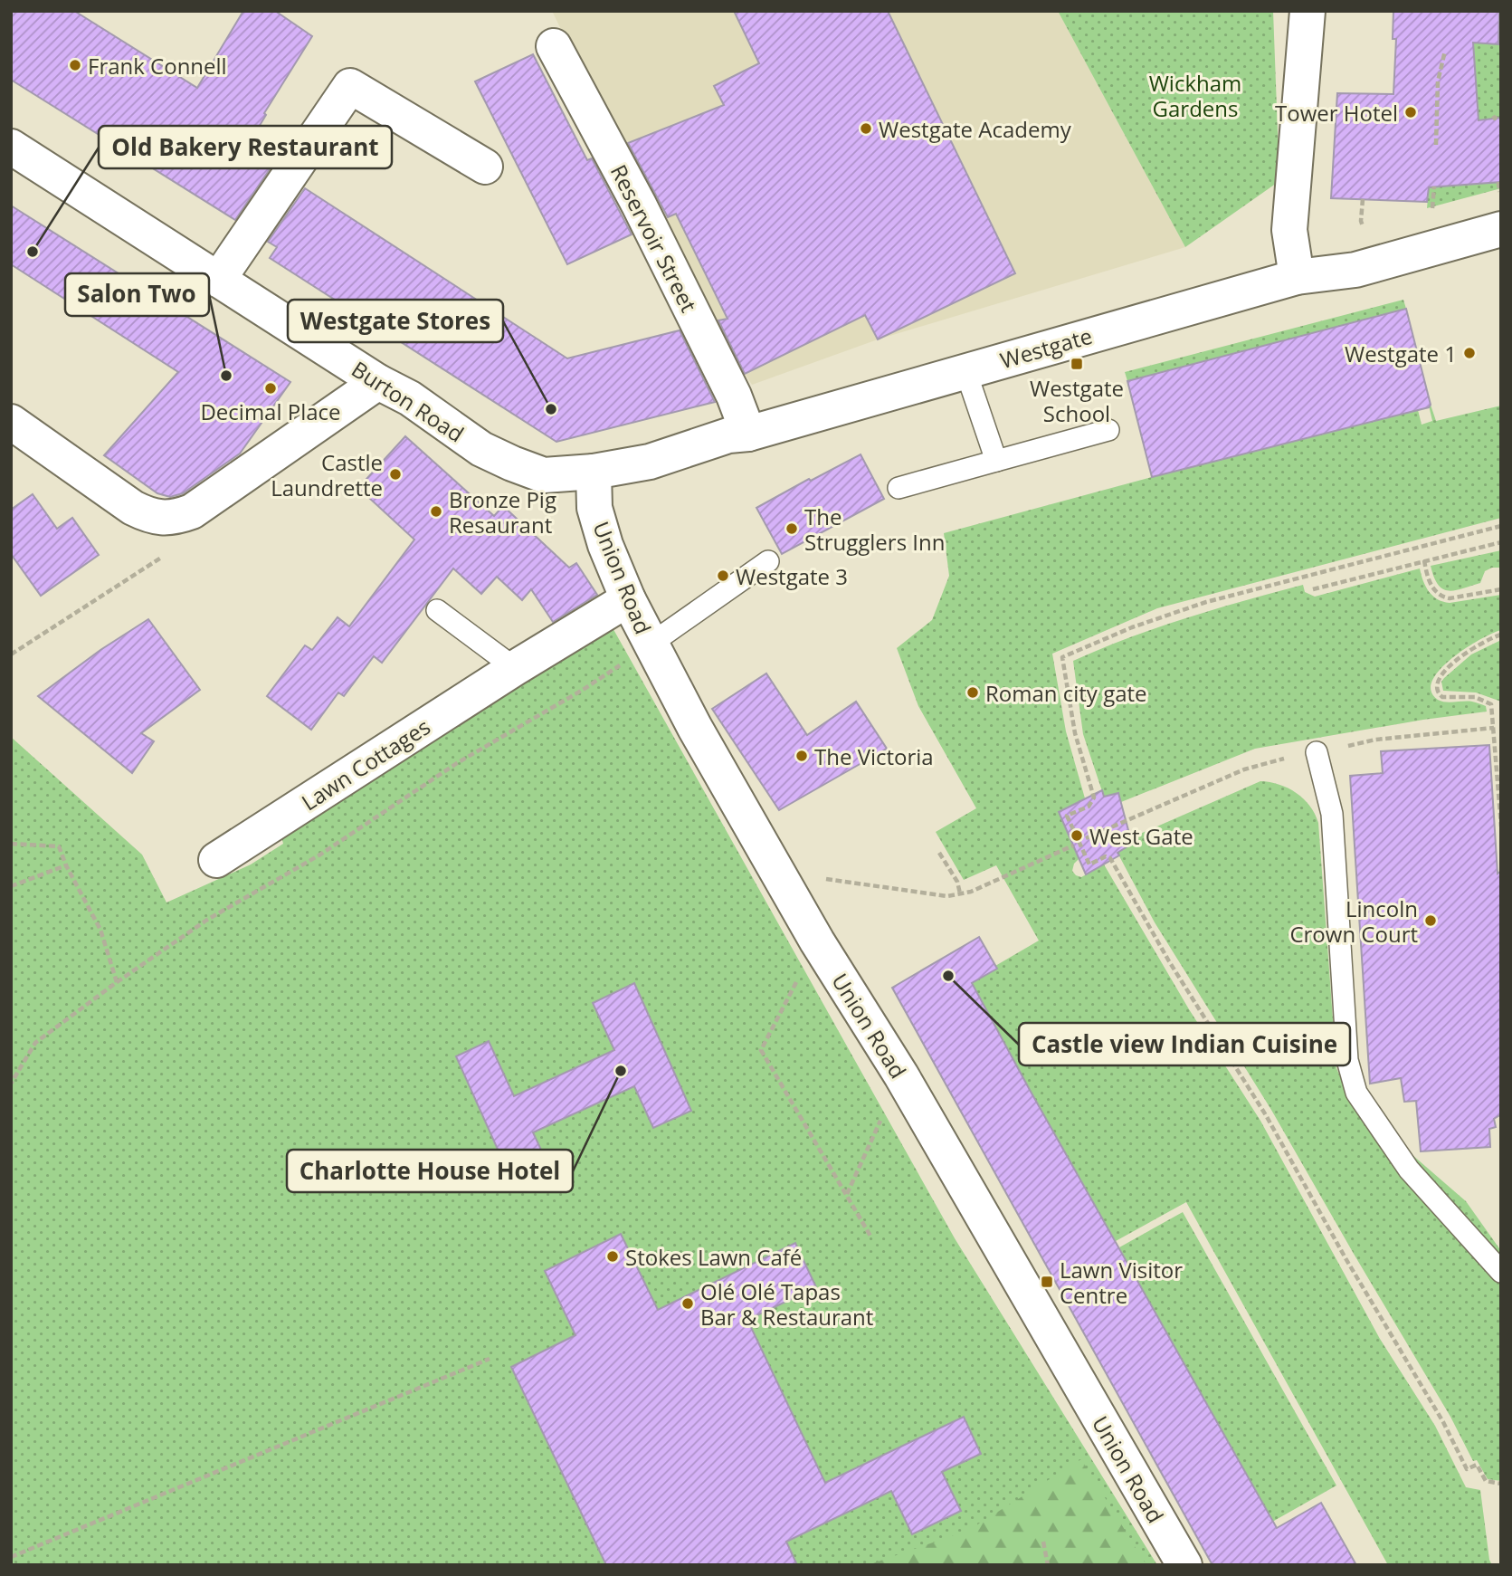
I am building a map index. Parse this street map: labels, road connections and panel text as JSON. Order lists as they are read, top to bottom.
{
  "streets": {
    "street": [
      "Reservoir Street",
      "Westgate",
      "Burton Road",
      "Union Road",
      "Lawn Cottages"
    ]
  },
  "crossings": [
    ["Reservoir Street", "Westgate"],
    ["Westgate", "Burton Road"],
    ["Westgate", "Union Road"],
    ["Burton Road", "Union Road"],
    ["Union Road", "Lawn Cottages"]
  ],
  "parks": ["Wickham Gardens"],
  "places": {
    "other": [
      "Frank Connell",
      "Tower Hotel",
      "Westgate Academy",
      "Old Bakery Restaurant",
      "Westgate 1",
      "Salon Two",
      "Decimal Place",
      "Westgate Stores",
      "Castle Laundrette",
      "Bronze Pig Resaurant",
      "The Strugglers Inn",
      "Westgate 3",
      "Roman city gate",
      "The Victoria",
      "West Gate",
      "Lincoln Crown Court",
      "Castle view Indian Cuisine",
      "Charlotte House Hotel",
      "Stokes Lawn Café",
      "Olé Olé Tapas Bar & Restaurant"
    ],
    "transit": ["Westgate School", "Lawn Visitor Centre"]
  }
}
